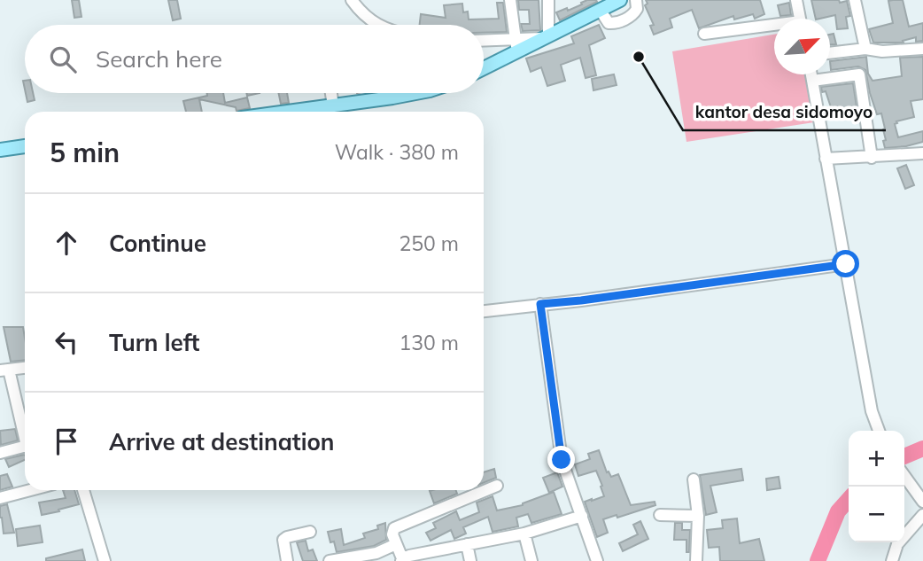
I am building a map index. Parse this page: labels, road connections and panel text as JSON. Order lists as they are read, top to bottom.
{
  "places": ["kantor desa sidomoyo"],
  "north": "top right",
  "page": {
    "search": "Search here",
    "heading": ["5 min", "Walk · 380 m"],
    "list": [
      ["Continue", "250 m"],
      ["Turn left", "130 m"],
      "Arrive at destination"
    ],
    "map_buttons": ["+", "−"]
  }
}
